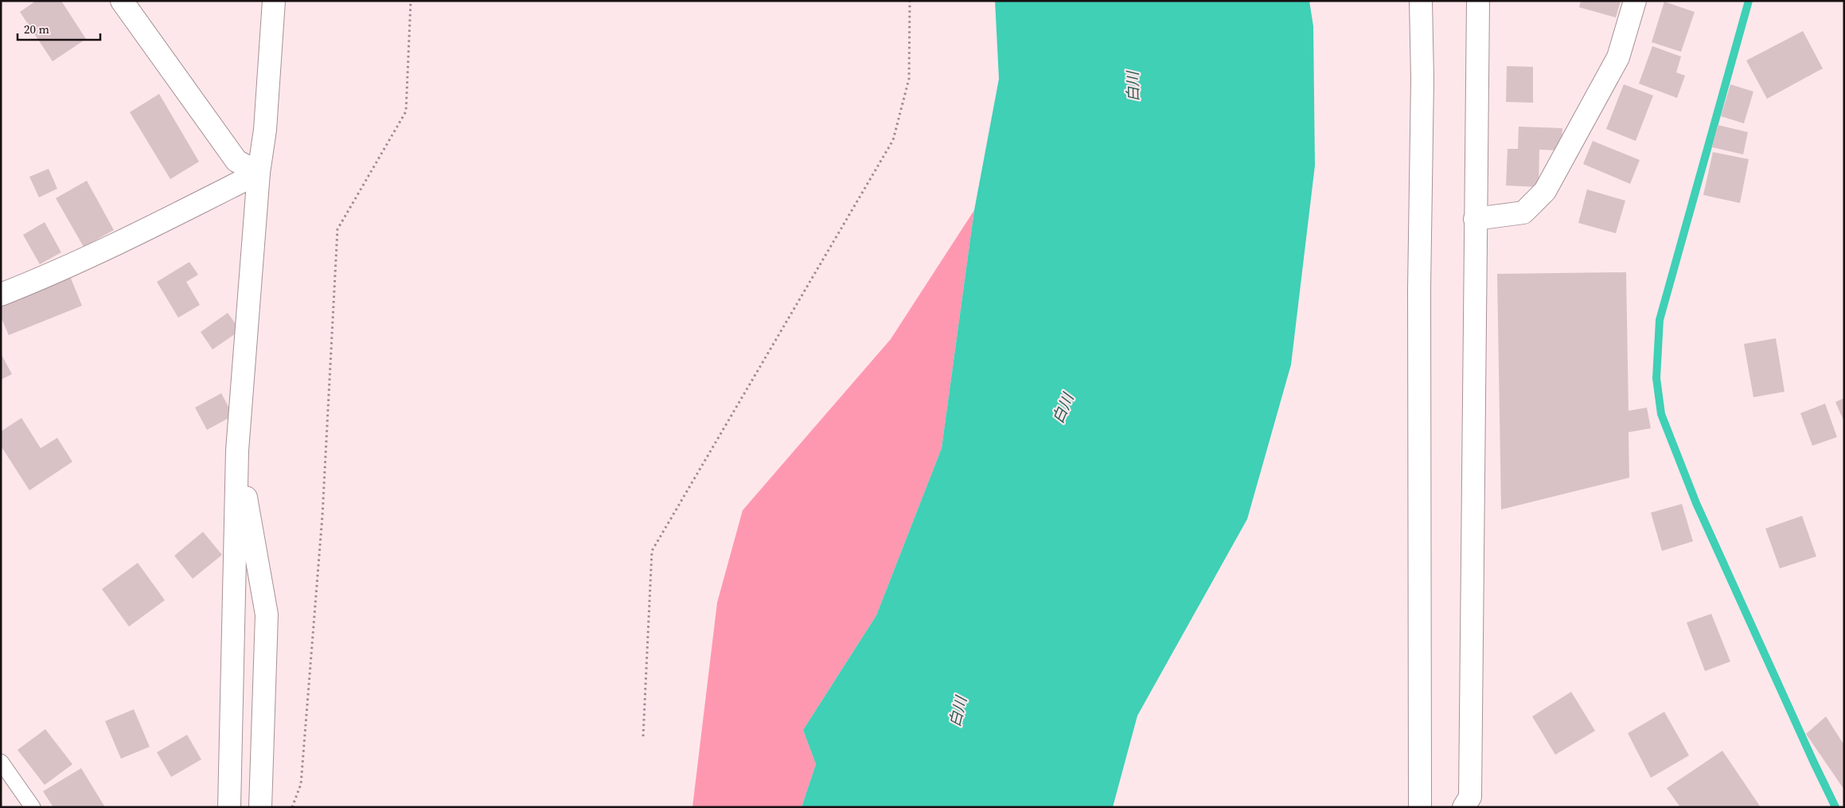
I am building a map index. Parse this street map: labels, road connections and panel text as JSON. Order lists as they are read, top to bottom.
{
  "water": ["白川"],
  "scale_bar": "20 m"
}
